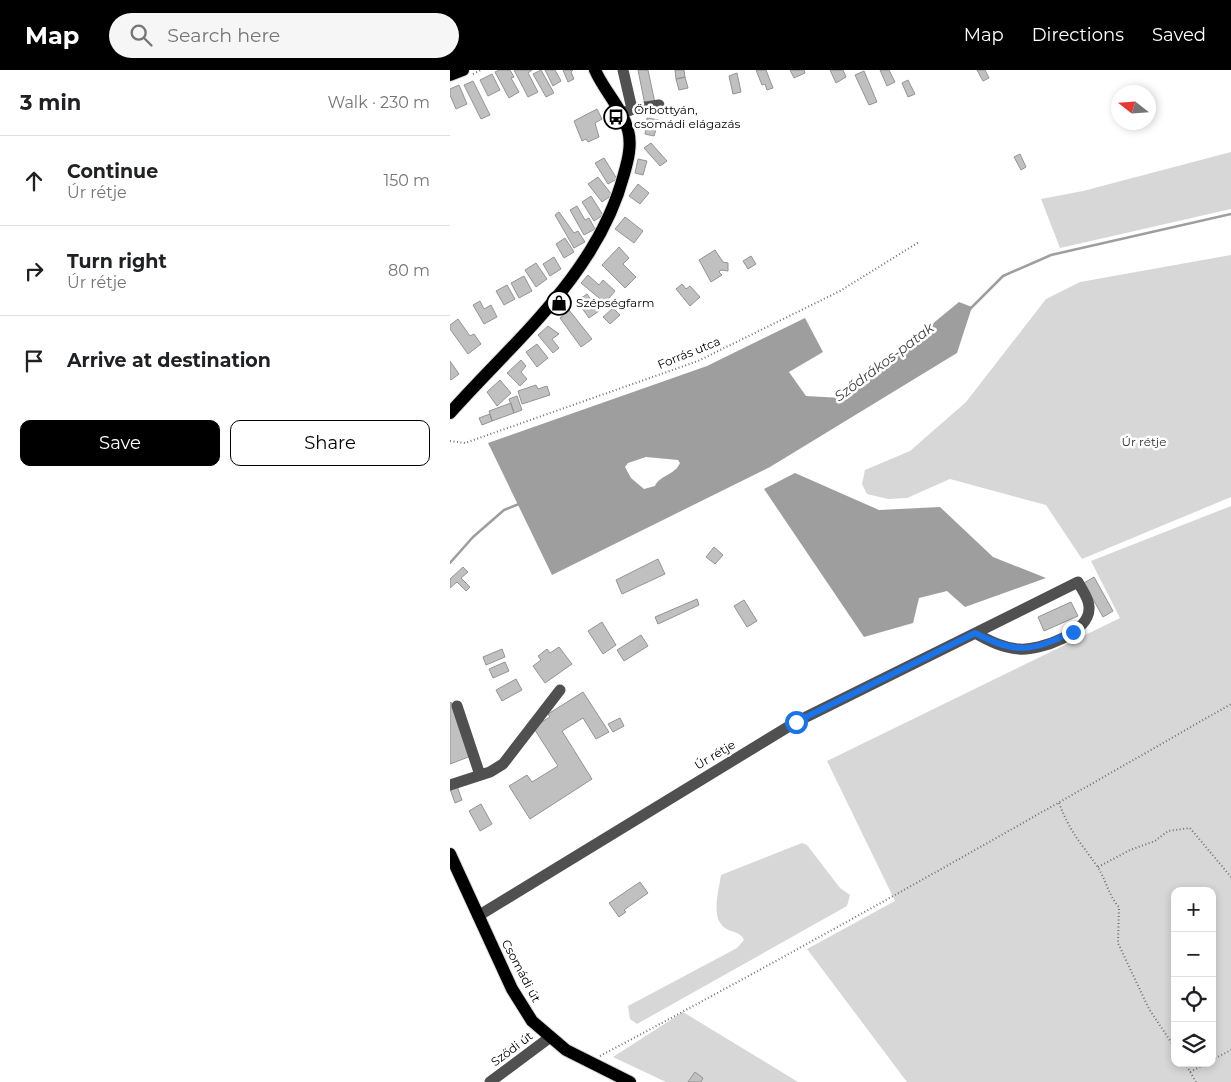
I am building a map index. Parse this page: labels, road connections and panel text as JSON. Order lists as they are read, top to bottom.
{
  "streets": {
    "main road": ["Csomádi út"],
    "street": ["Úr rétje", "Sződi út"],
    "path": ["Forrás utca"]
  },
  "crossings": [
    ["Úr rétje", "Csomádi út"],
    ["Csomádi út", "Sződi út"]
  ],
  "water": ["Sződrákos-patak"],
  "parks": ["Úr rétje"],
  "places": {
    "bus stop": ["Őrbottyán, csomádi elágazás"],
    "shop": ["Szépségfarm"]
  },
  "north": "left",
  "page": {
    "header": "Map",
    "search": "Search here",
    "nav": ["Map", "Directions", "Saved"],
    "heading": ["3 min", "Walk · 230 m"],
    "list": [
      ["Continue", "Úr rétje", "150 m"],
      ["Turn right", "Úr rétje", "80 m"],
      "Arrive at destination"
    ],
    "buttons": ["Save", "Share"],
    "map_buttons": ["+", "−"]
  }
}
